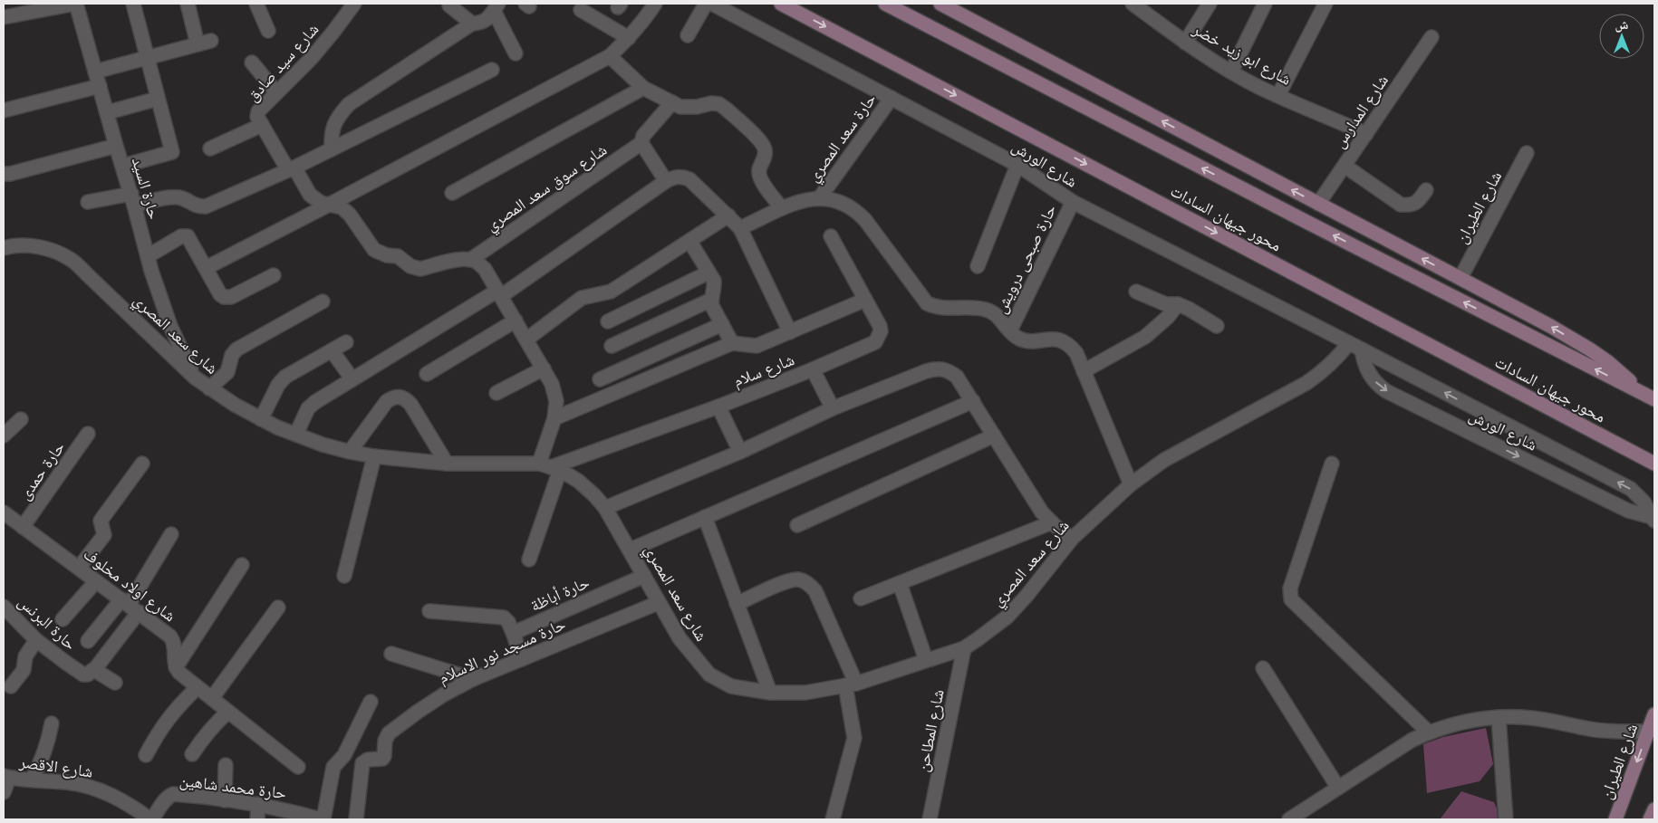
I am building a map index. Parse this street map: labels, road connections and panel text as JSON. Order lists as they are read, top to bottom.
{
  "streets": {
    "main road": ["شارع الطيران", "محور جيهان السادات"],
    "street": [
      "شارع ابو زيد خضر",
      "شارع سيد صادق",
      "شارع المدارس",
      "حارة سعد المصري",
      "شارع الورش",
      "شارع سوق سعد المصري",
      "حارة السيد",
      "حارة صبحى درويش",
      "شارع سعد المصري",
      "شارع سلام",
      "حارة حمدى",
      "شارع اولاد مخلوف",
      "حارة أباظة",
      "حارة البرنس",
      "حارة مسجد نور الاسلام",
      "شارع المطاحن",
      "شارع الاقصر",
      "حارة محمد شاهين"
    ]
  },
  "crossings": [
    ["شارع ابو زيد خضر", "شارع المدارس"],
    ["شارع سيد صادق", "شارع سوق سعد المصري"],
    ["حارة سعد المصري", "شارع الورش"],
    ["شارع الورش", "حارة صبحى درويش"],
    ["شارع الورش", "شارع سعد المصري"],
    ["حارة السيد", "شارع سعد المصري"],
    ["شارع سعد المصري", "شارع سلام"],
    ["شارع سعد المصري", "حارة أباظة"],
    ["شارع سعد المصري", "حارة مسجد نور الاسلام"],
    ["شارع سعد المصري", "شارع المطاحن"],
    ["حارة حمدى", "شارع اولاد مخلوف"],
    ["شارع الاقصر", "حارة محمد شاهين"]
  ],
  "one_way": ["شارع الطيران"],
  "north": "top"
}
